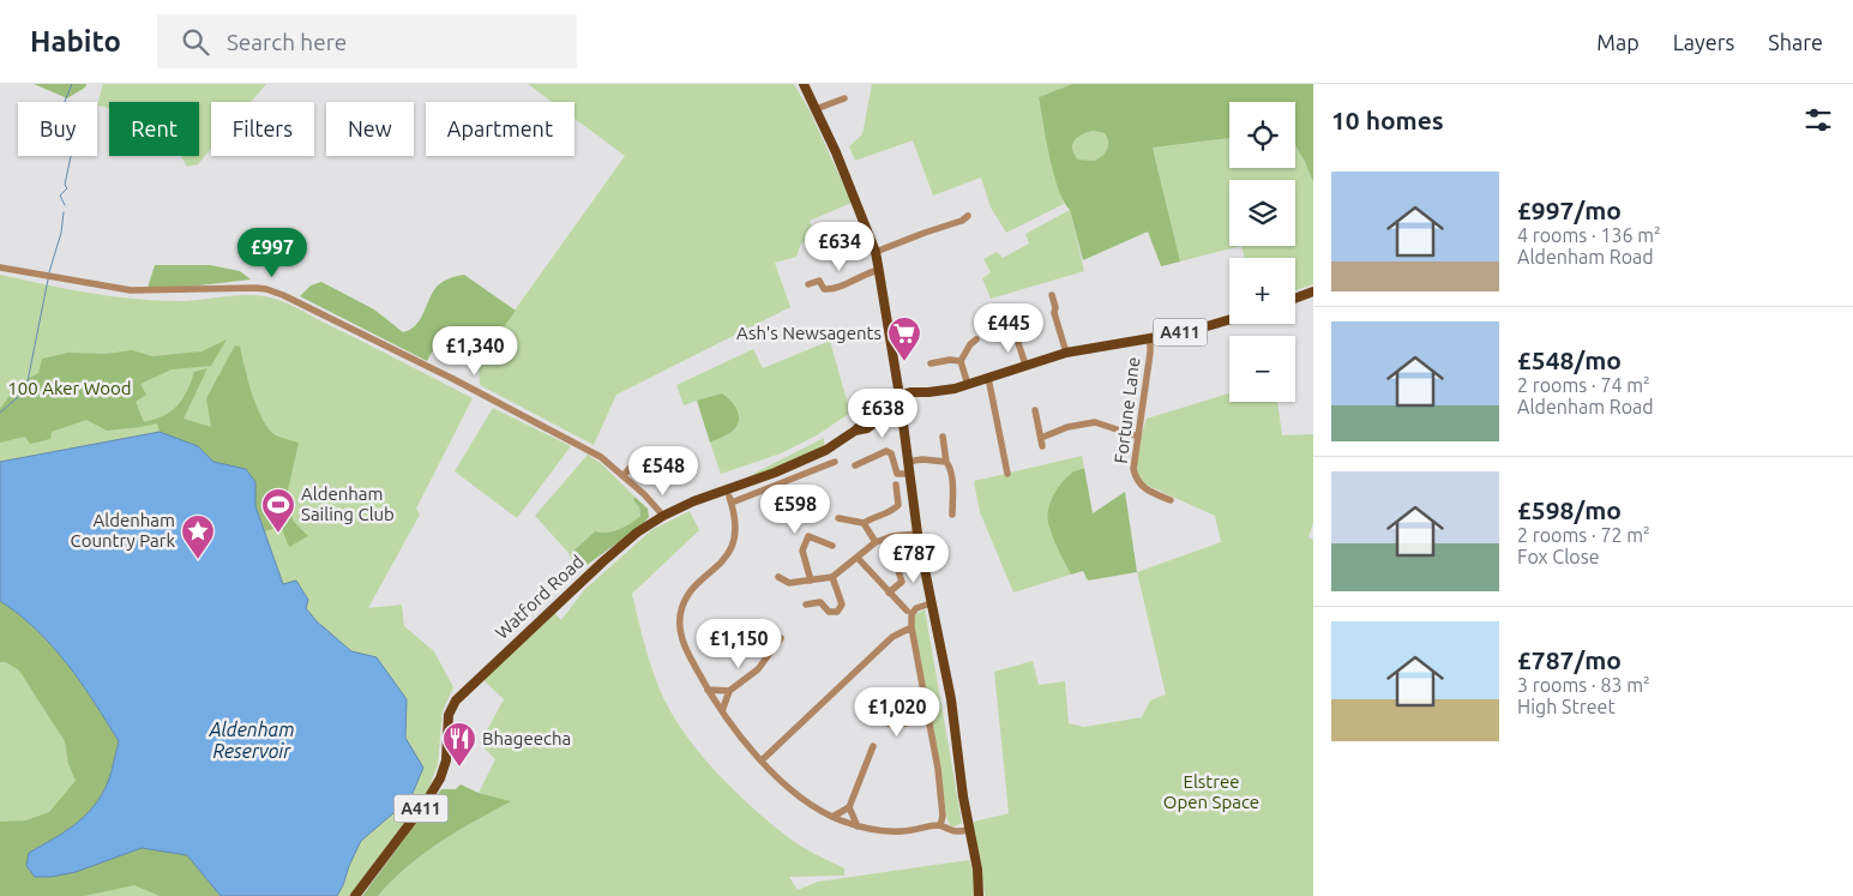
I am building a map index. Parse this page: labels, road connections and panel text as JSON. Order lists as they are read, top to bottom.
{
  "streets": {
    "main road": ["A411", "Watford Road"],
    "street": ["Fortune Lane"]
  },
  "crossings": [
    ["A411", "Fortune Lane"],
    ["A411", "Watford Road"]
  ],
  "water": ["Aldenham Reservoir"],
  "parks": ["100 Aker Wood", "Elstree Open Space"],
  "places": {
    "supermarket": ["Ash's Newsagents"],
    "sports": ["Aldenham Sailing Club"],
    "place": ["Aldenham Country Park"],
    "restaurant": ["Bhageecha"]
  },
  "page": {
    "header": "Habito",
    "search": "Search here",
    "nav": ["Map", "Layers", "Share"],
    "heading": "10 homes",
    "map_buttons": ["+", "−"],
    "chip": [
      "Buy",
      "Rent",
      "Filters",
      "New",
      "Apartment"
    ],
    "list": [
      {
        "name": "£997/mo",
        "note": "4 rooms · 136 m² · Aldenham Road"
      },
      {
        "name": "£548/mo",
        "note": "2 rooms · 74 m² · Aldenham Road"
      },
      {
        "name": "£598/mo",
        "note": "2 rooms · 72 m² · Fox Close"
      },
      {
        "name": "£787/mo",
        "note": "3 rooms · 83 m² · High Street"
      }
    ],
    "price": [
      "£634",
      "£997",
      "£445",
      "£1,340",
      "£638",
      "£548",
      "£598",
      "£787",
      "£1,150",
      "£1,020"
    ]
  }
}
